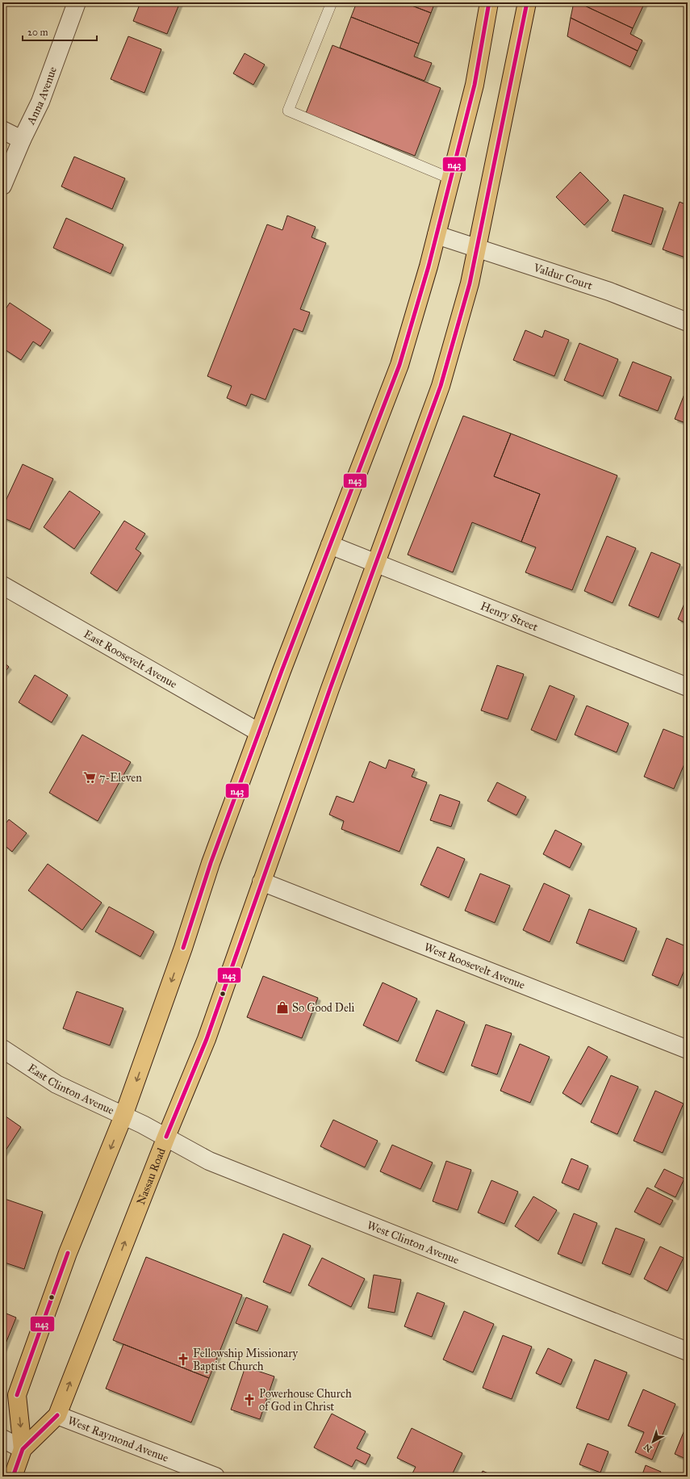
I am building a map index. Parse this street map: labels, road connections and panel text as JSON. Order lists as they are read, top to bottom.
{
  "streets": {
    "main road": ["Nassau Road"],
    "street": [
      "Anna Avenue",
      "Valdur Court",
      "Henry Street",
      "East Roosevelt Avenue",
      "West Roosevelt Avenue",
      "East Clinton Avenue",
      "West Clinton Avenue",
      "West Raymond Avenue"
    ]
  },
  "crossings": [
    ["Valdur Court", "Nassau Road"],
    ["Henry Street", "Nassau Road"],
    ["East Roosevelt Avenue", "Nassau Road"],
    ["West Roosevelt Avenue", "Nassau Road"],
    ["East Clinton Avenue", "Nassau Road"],
    ["East Clinton Avenue", "West Clinton Avenue"],
    ["Nassau Road", "West Clinton Avenue"],
    ["Nassau Road", "West Raymond Avenue"]
  ],
  "places": {
    "supermarket": ["7-Eleven"],
    "shop": ["So Good Deli"],
    "church": ["Fellowship Missionary Baptist Church", "Powerhouse Church of God in Christ"]
  },
  "lines": ["transit line n43"],
  "scale_bar": "20 m",
  "north": "bottom left"
}
